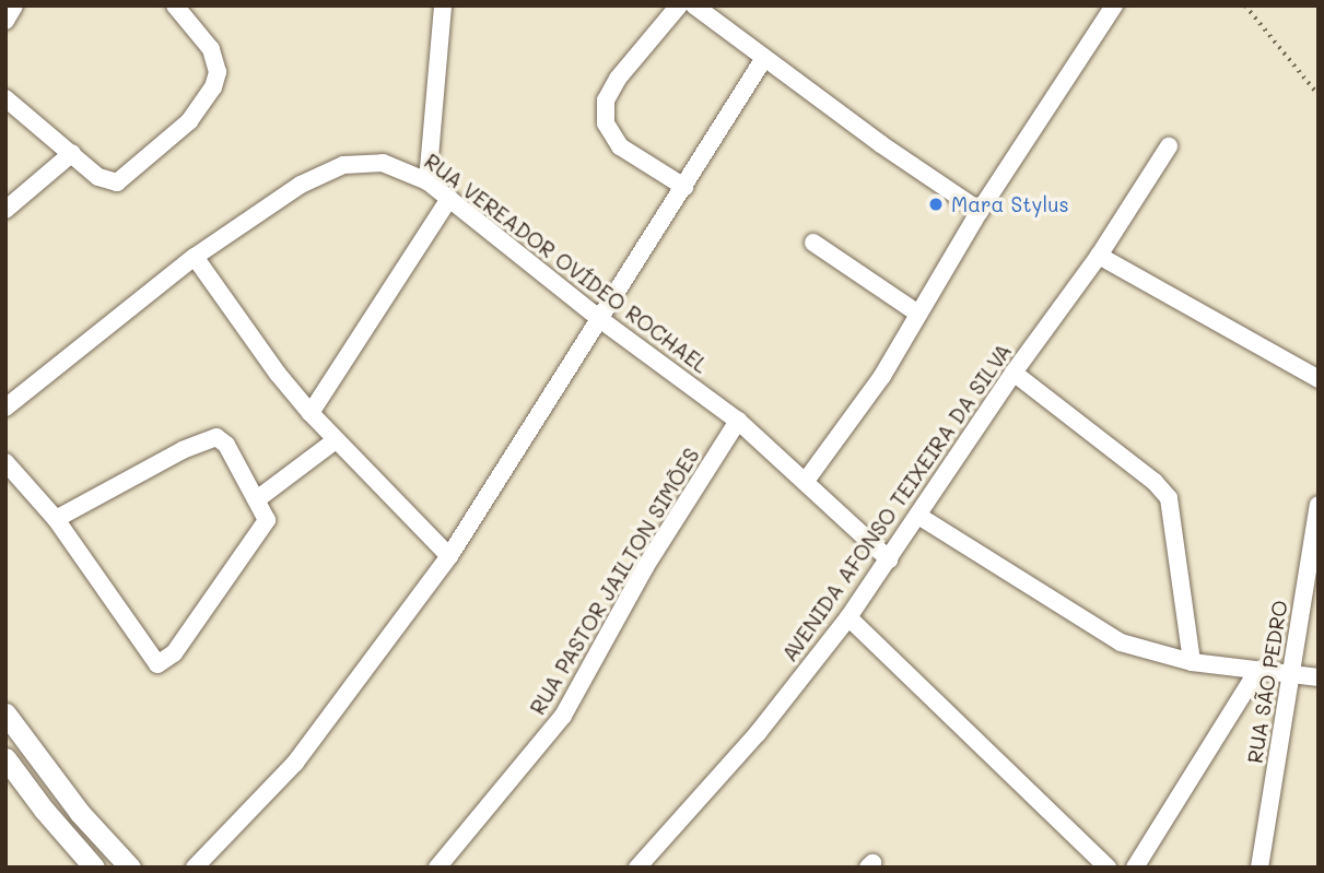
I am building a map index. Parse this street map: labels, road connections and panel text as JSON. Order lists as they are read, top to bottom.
{
  "streets": {
    "street": [
      "RUA VEREADOR OVÍDEO ROCHAEL",
      "AVENIDA AFONSO TEIXEIRA DA SILVA",
      "RUA PASTOR JAILTON SIMÕES",
      "RUA SÃO PEDRO"
    ]
  },
  "crossings": [
    ["RUA VEREADOR OVÍDEO ROCHAEL", "AVENIDA AFONSO TEIXEIRA DA SILVA"],
    ["RUA VEREADOR OVÍDEO ROCHAEL", "RUA PASTOR JAILTON SIMÕES"]
  ],
  "places": ["Mara Stylus"]
}
